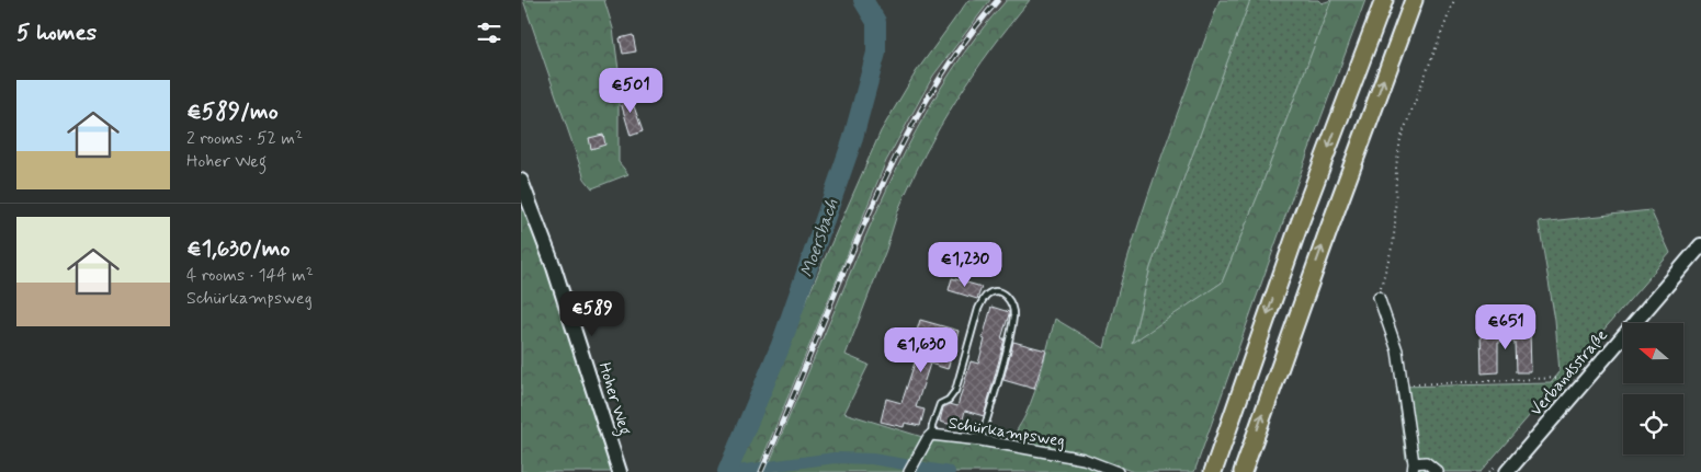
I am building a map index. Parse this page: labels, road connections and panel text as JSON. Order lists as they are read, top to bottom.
{
  "streets": {
    "main road": ["Verbandsstraße", "Hoher Weg"],
    "street": ["Schürkampsweg"]
  },
  "water": ["Moersbach"],
  "north": "left",
  "page": {
    "heading": "5 homes",
    "list": [
      {
        "name": "€589/mo",
        "note": "2 rooms · 52 m² · Hoher Weg"
      },
      {
        "name": "€1,630/mo",
        "note": "4 rooms · 144 m² · Schürkampsweg"
      }
    ],
    "price": [
      "€501",
      "€1,230",
      "€589",
      "€651",
      "€1,630"
    ]
  }
}
